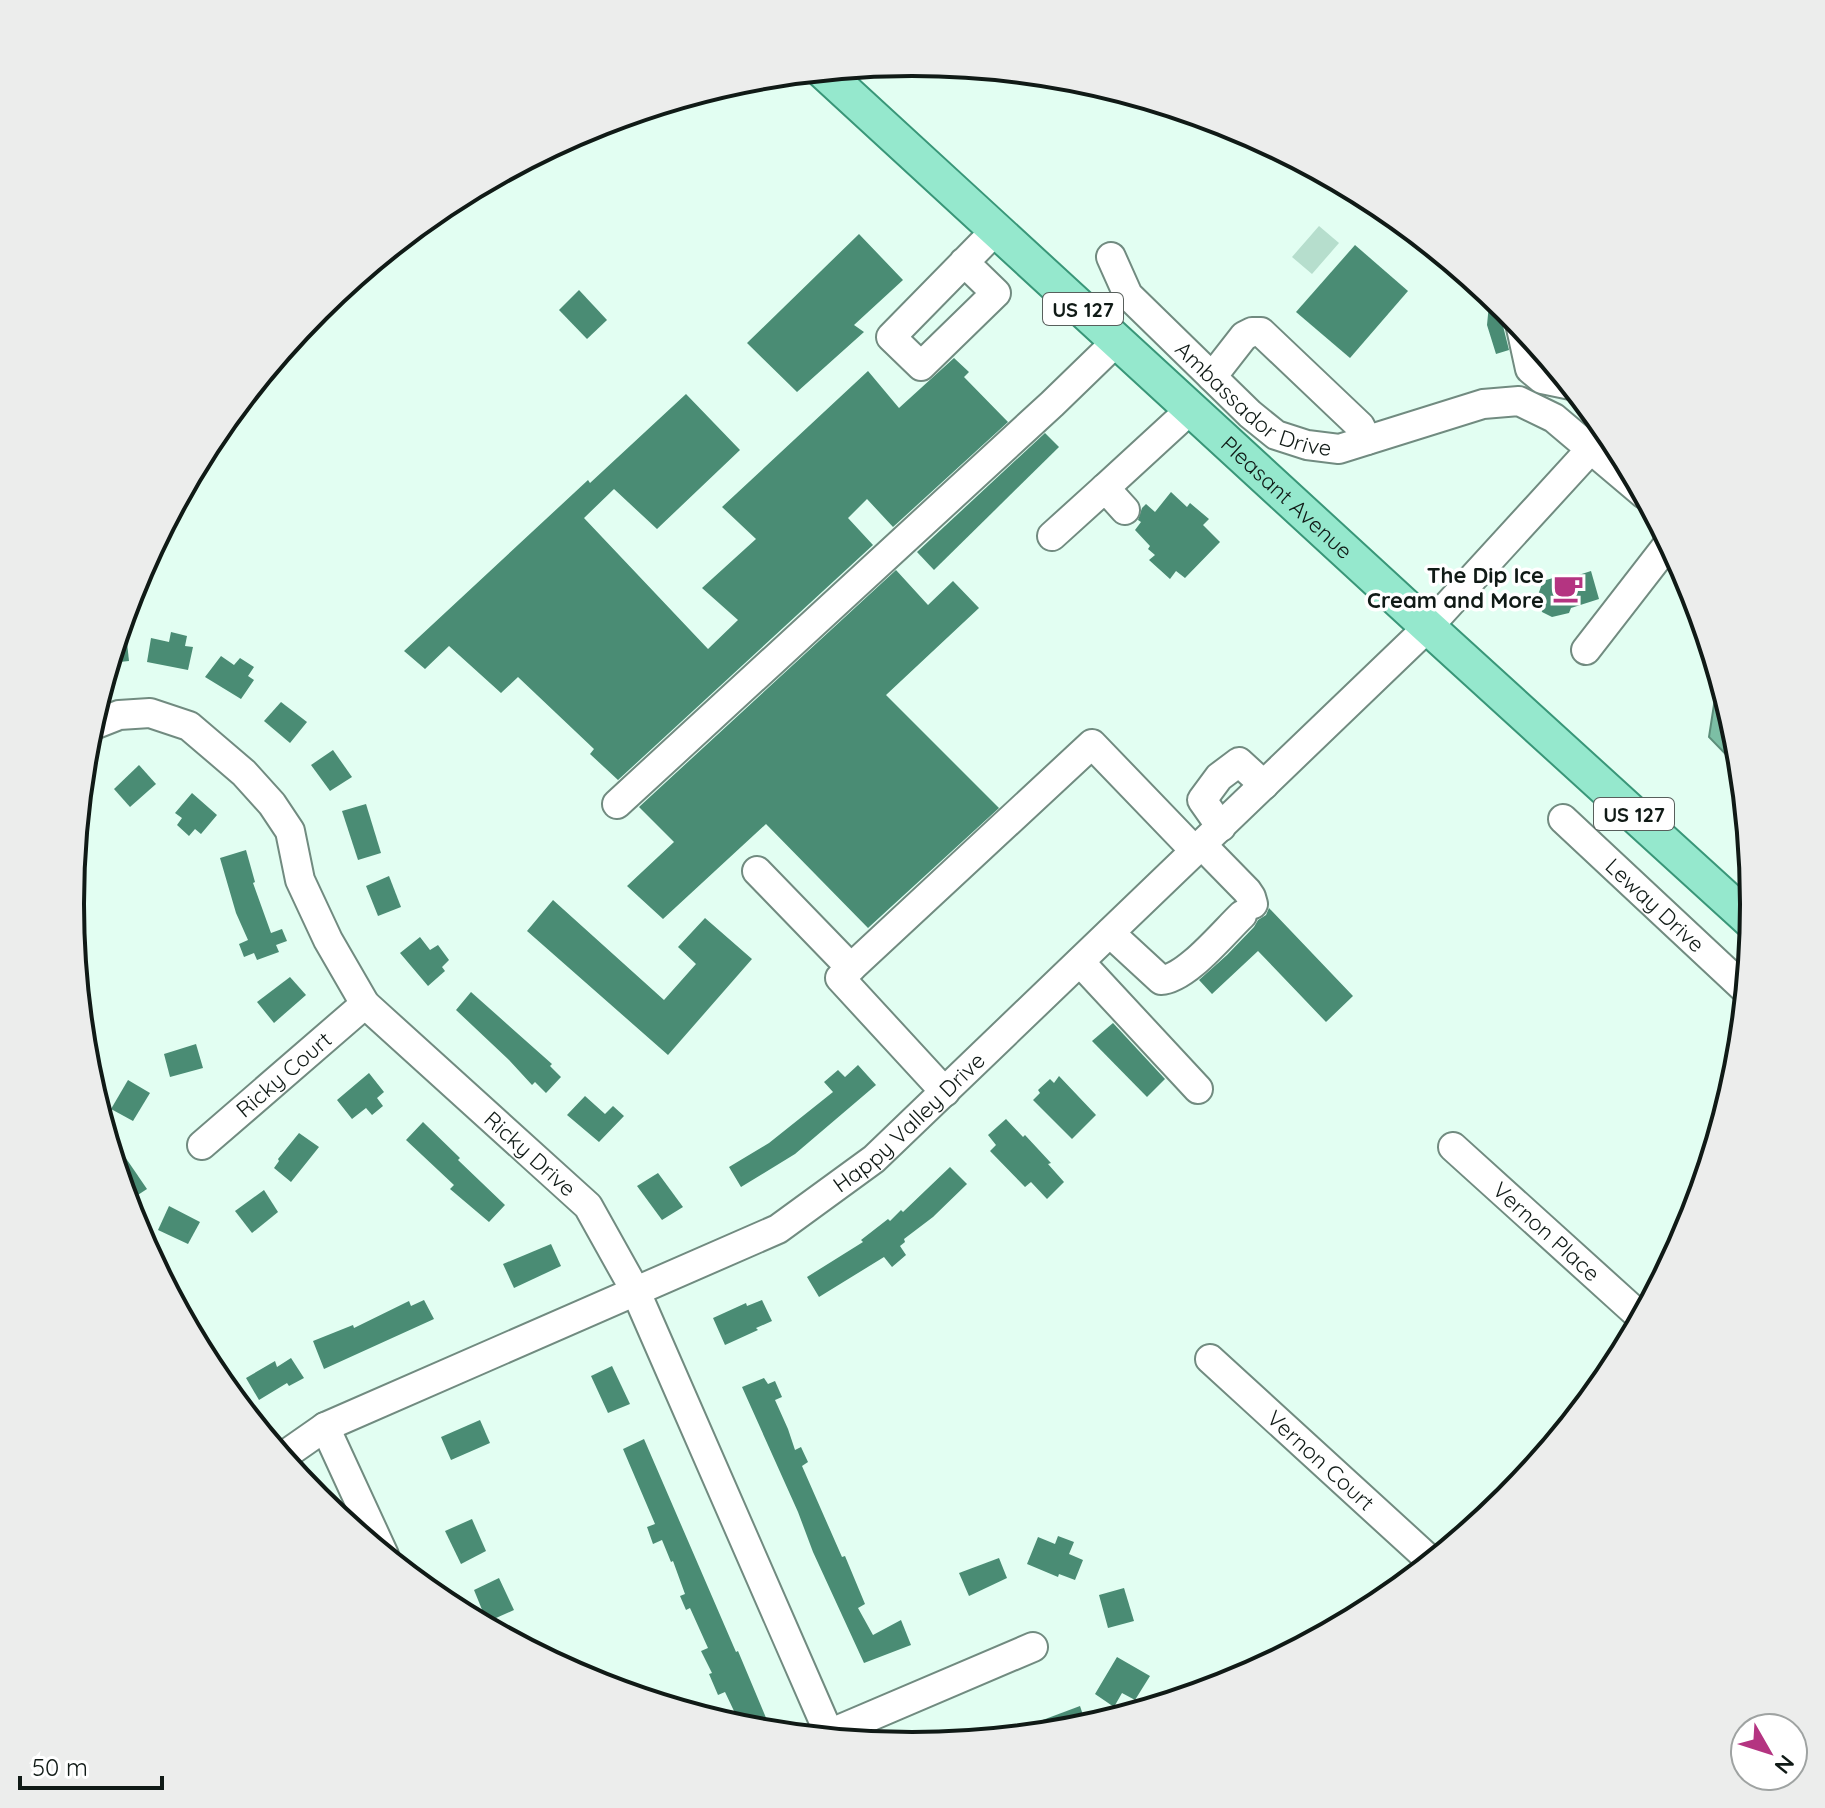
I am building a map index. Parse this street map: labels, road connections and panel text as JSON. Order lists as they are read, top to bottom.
{
  "streets": {
    "main road": ["US 127", "Pleasant Avenue"],
    "street": [
      "Ambassador Drive",
      "Leway Drive",
      "Ricky Court",
      "Happy Valley Drive",
      "Ricky Drive",
      "Vernon Place",
      "Vernon Court"
    ]
  },
  "crossings": [
    ["Pleasant Avenue", "Happy Valley Drive"],
    ["Ricky Court", "Ricky Drive"],
    ["Happy Valley Drive", "Ricky Drive"]
  ],
  "places": {
    "cafe": ["The Dip Ice Cream and More"]
  },
  "scale_bar": "50 m",
  "north": "bottom right"
}
